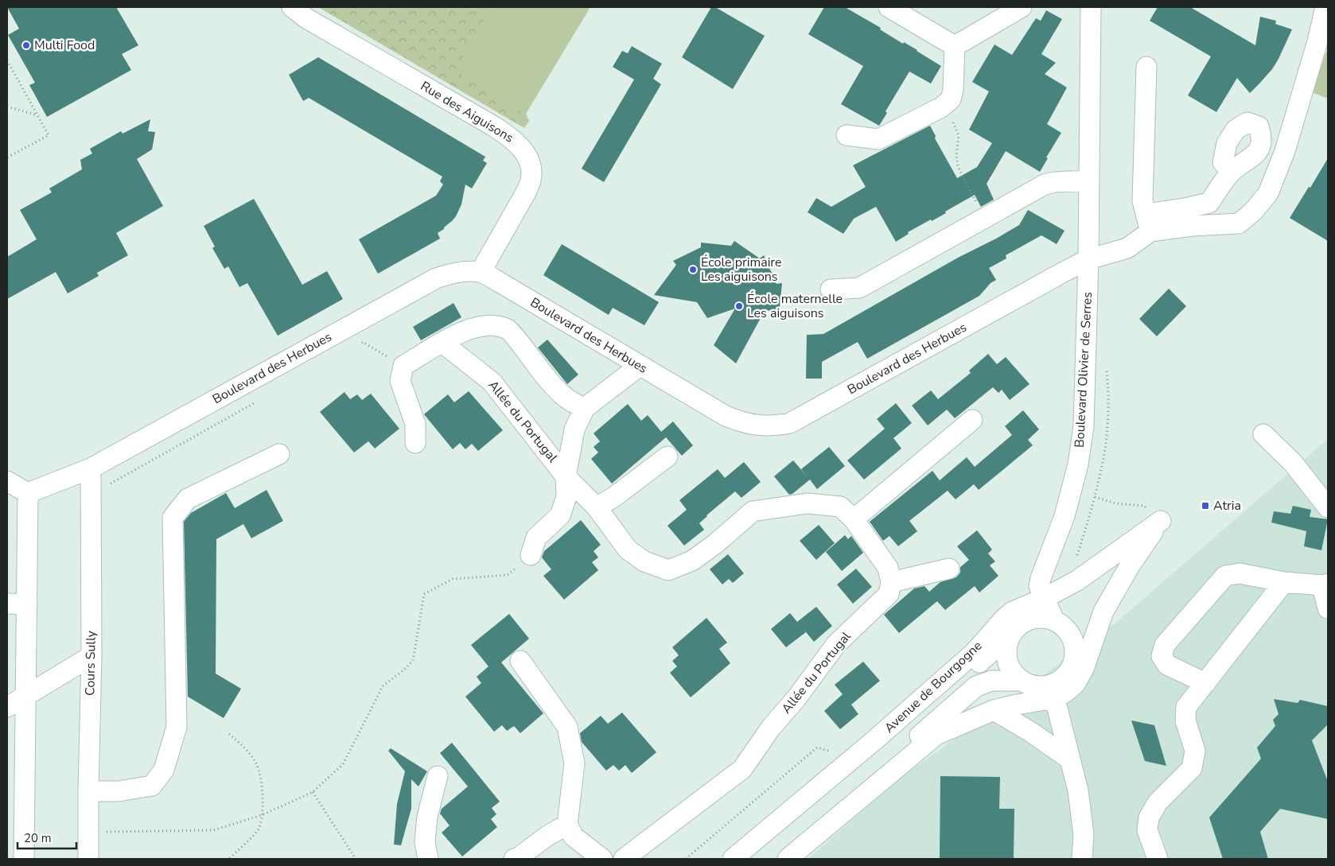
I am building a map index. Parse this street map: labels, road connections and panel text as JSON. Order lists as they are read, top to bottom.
{
  "streets": {
    "street": [
      "Rue des Aiguisons",
      "Boulevard des Herbues",
      "Boulevard Olivier de Serres",
      "Allée du Portugal",
      "Cours Sully",
      "Avenue de Bourgogne"
    ]
  },
  "crossings": [
    ["Rue des Aiguisons", "Boulevard des Herbues"],
    ["Boulevard des Herbues", "Boulevard Olivier de Serres"],
    ["Boulevard des Herbues", "Cours Sully"],
    ["Boulevard Olivier de Serres", "Avenue de Bourgogne"]
  ],
  "places": {
    "other": ["Multi Food", "École primaire Les aiguisons", "École maternelle Les aiguisons"],
    "transit": ["Atria"]
  },
  "scale_bar": "20 m"
}
